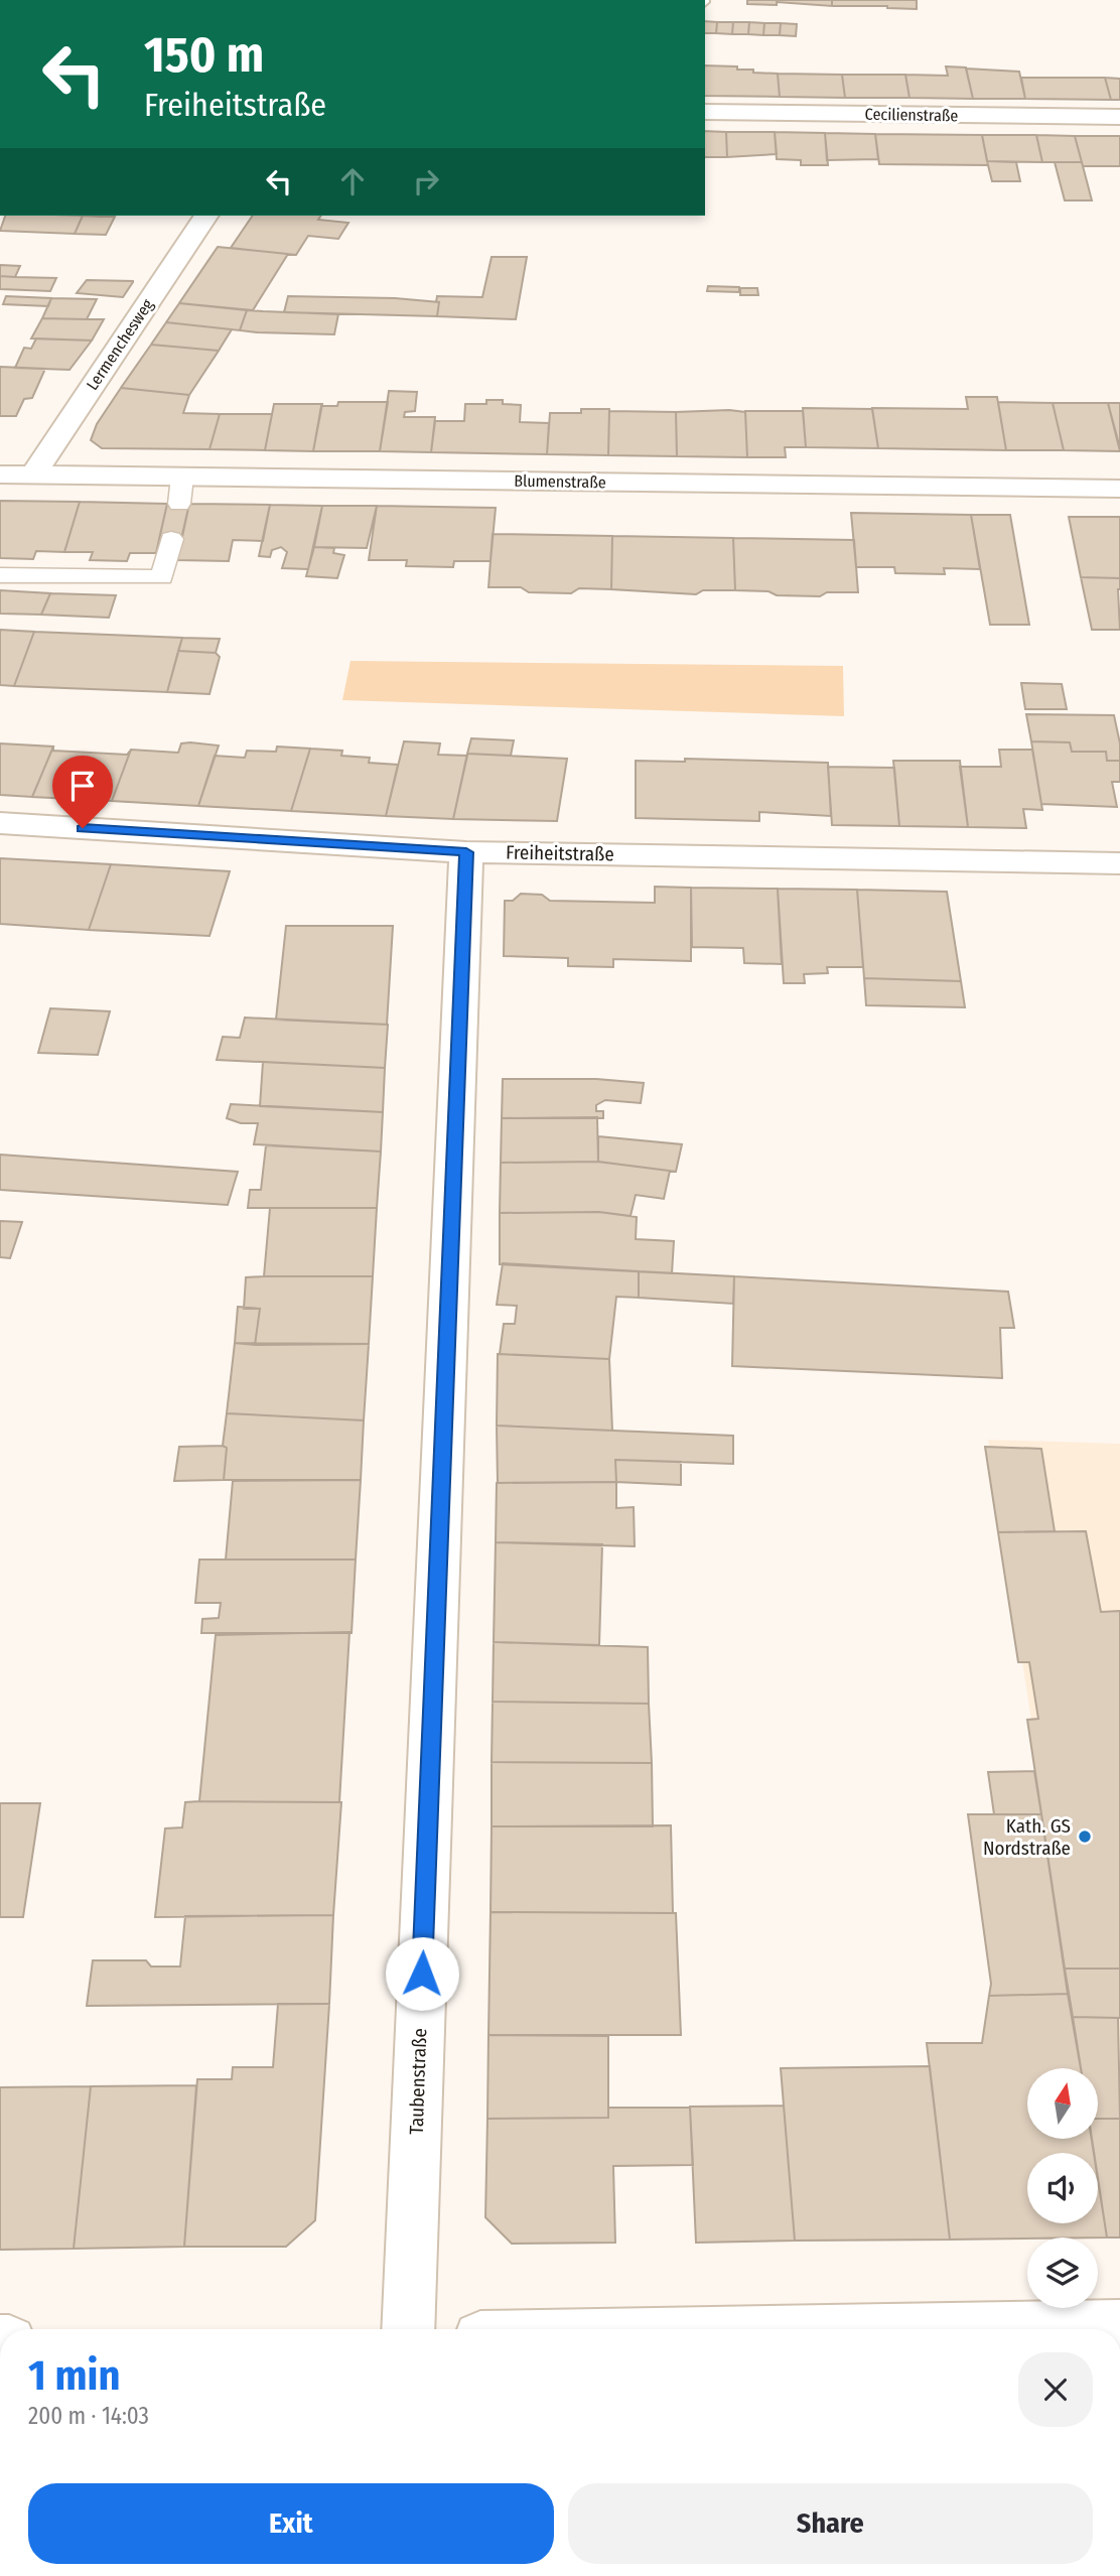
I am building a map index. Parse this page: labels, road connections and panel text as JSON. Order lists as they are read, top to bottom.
{
  "streets": {
    "street": [
      "Cecilienstraße",
      "Lermenchesweg",
      "Blumenstraße",
      "Freiheitstraße",
      "Taubenstraße"
    ]
  },
  "crossings": [
    ["Lermenchesweg", "Blumenstraße"],
    ["Freiheitstraße", "Taubenstraße"]
  ],
  "places": ["Kath. GS Nordstraße"],
  "north": "top",
  "page": {
    "turn": ["150 m", "Freiheitstraße"],
    "heading": ["1 min", "200 m · 14:03"],
    "buttons": ["Exit", "Share"]
  }
}
